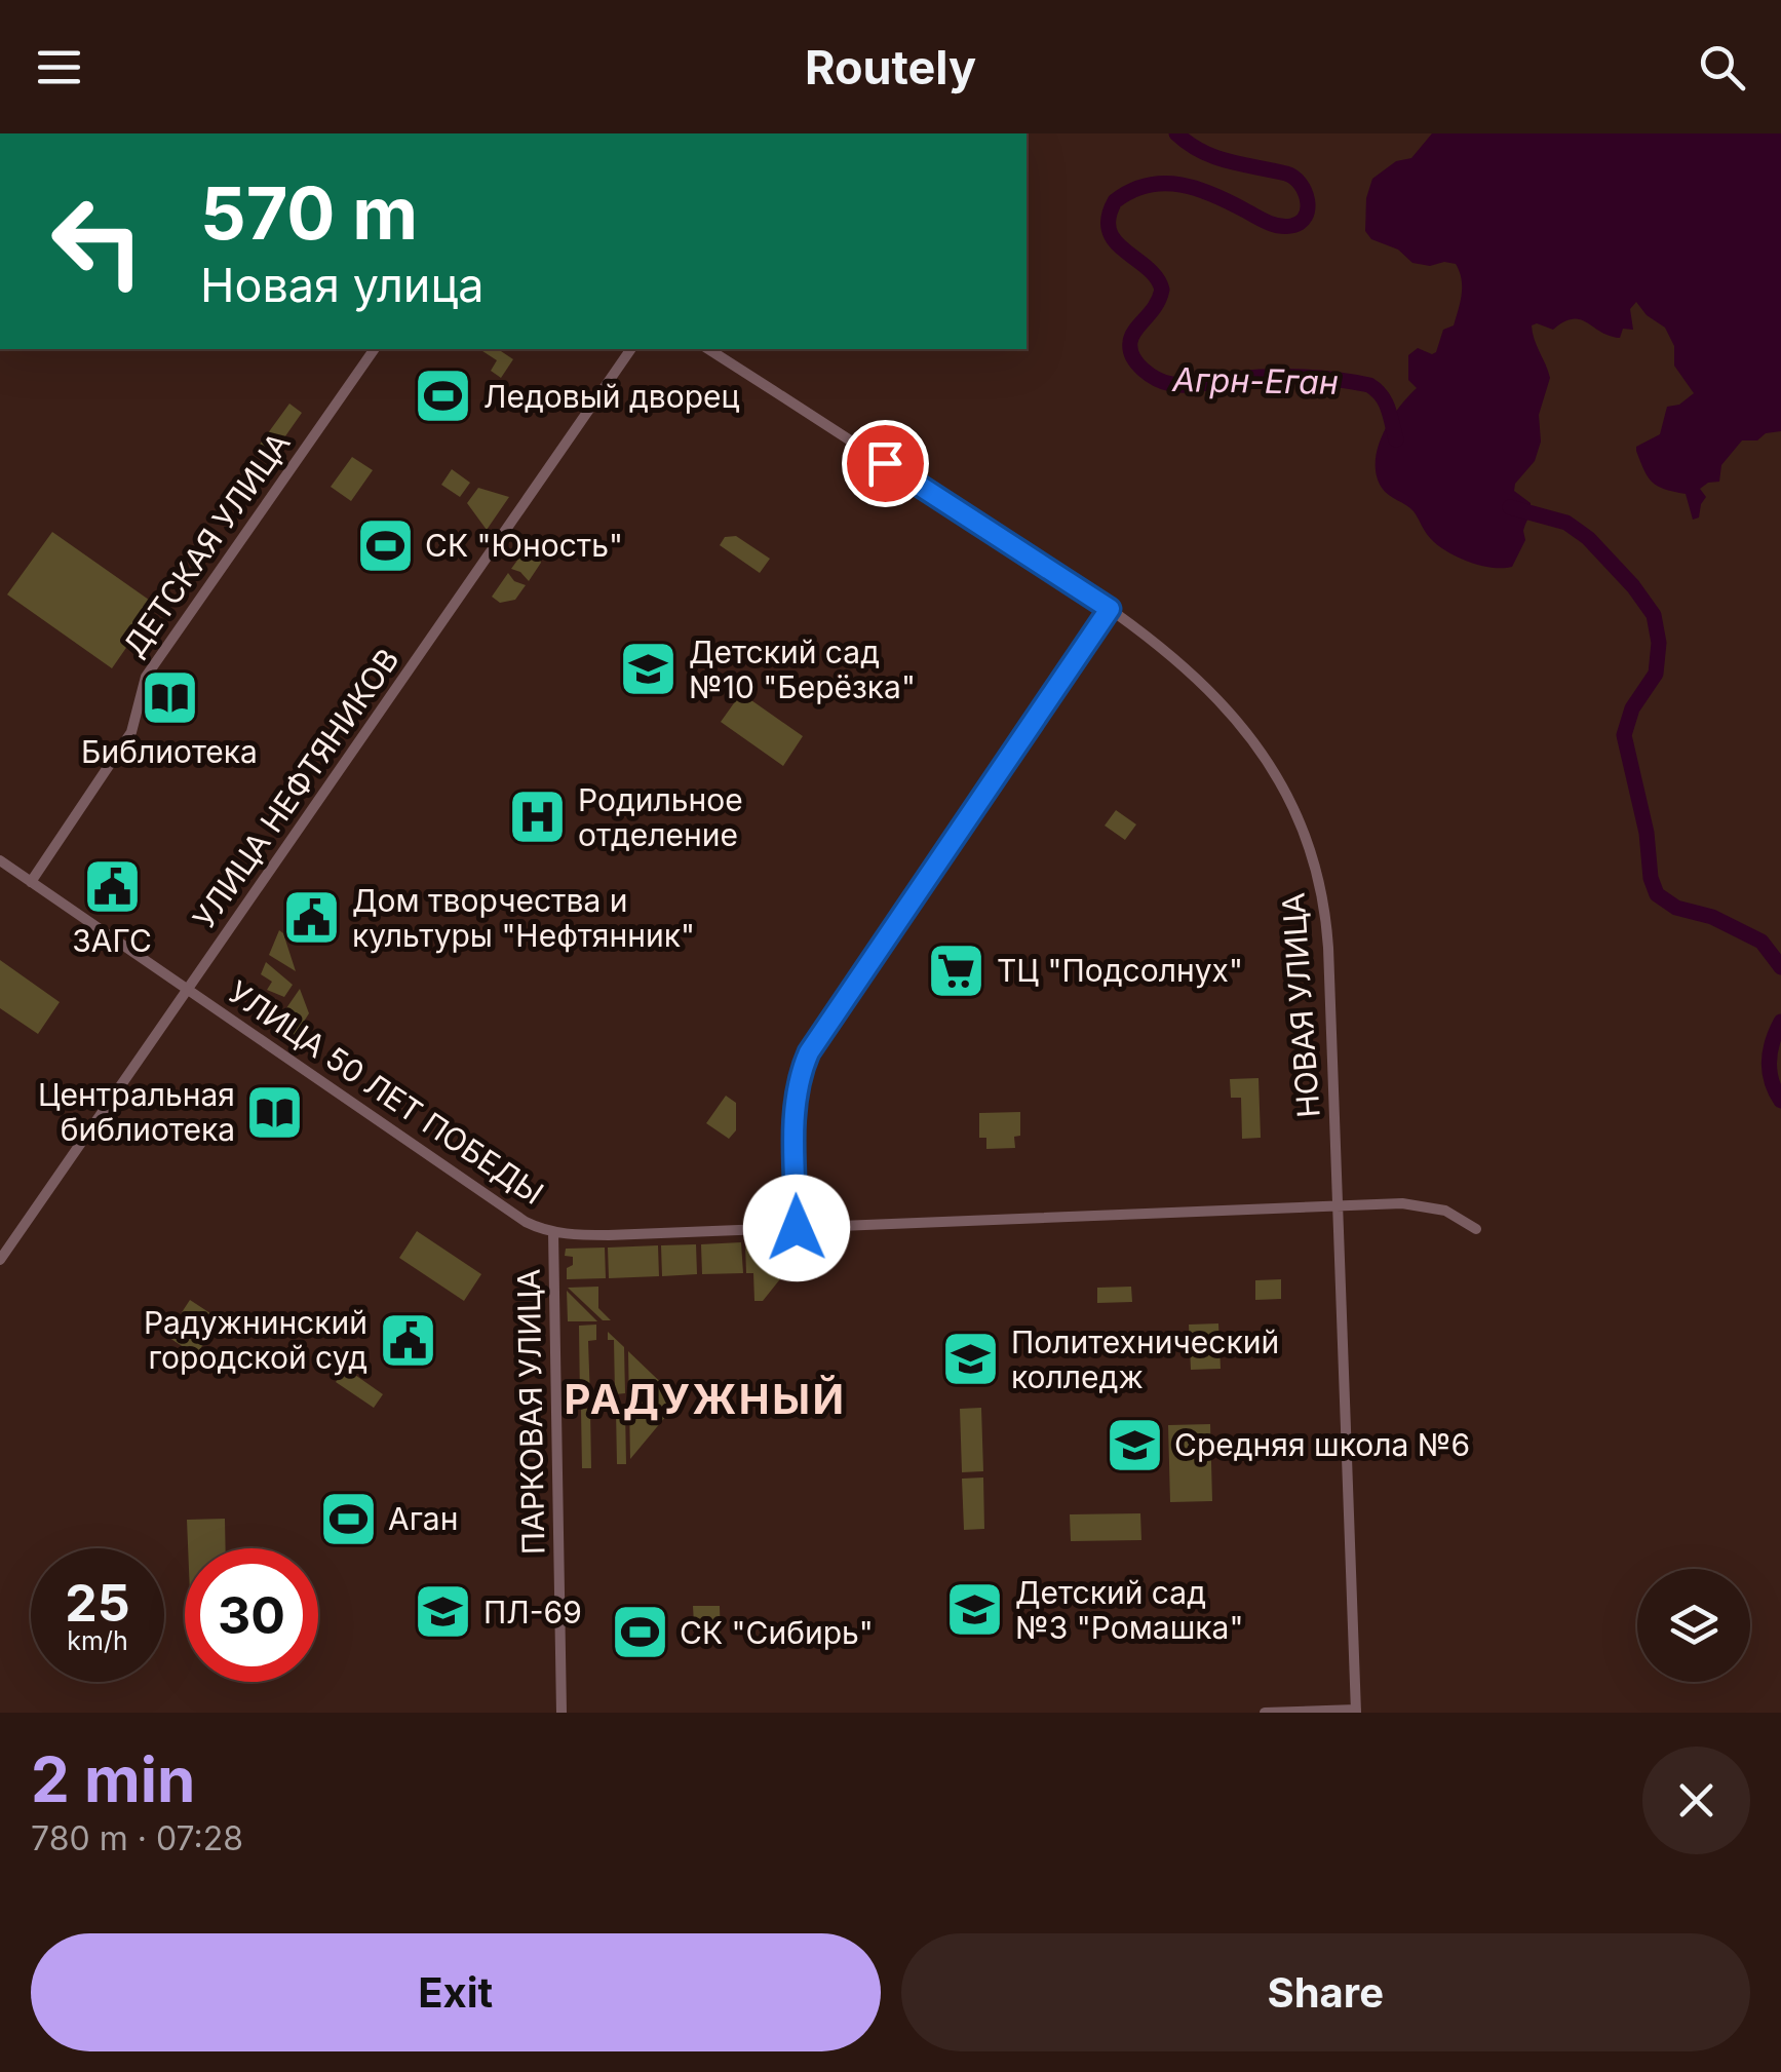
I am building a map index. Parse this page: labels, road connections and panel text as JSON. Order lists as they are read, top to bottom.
{
  "streets": {
    "street": [
      "ДЕТСКАЯ УЛИЦА",
      "УЛИЦА НЕФТЯНИКОВ",
      "НОВАЯ УЛИЦА",
      "УЛИЦА 50 ЛЕТ ПОБЕДЫ",
      "ПАРКОВАЯ УЛИЦА"
    ]
  },
  "crossings": [
    ["ДЕТСКАЯ УЛИЦА", "УЛИЦА 50 ЛЕТ ПОБЕДЫ"],
    ["УЛИЦА НЕФТЯНИКОВ", "УЛИЦА 50 ЛЕТ ПОБЕДЫ"],
    ["НОВАЯ УЛИЦА", "УЛИЦА 50 ЛЕТ ПОБЕДЫ"],
    ["УЛИЦА 50 ЛЕТ ПОБЕДЫ", "ПАРКОВАЯ УЛИЦА"]
  ],
  "districts": ["РАДУЖНЫЙ"],
  "water": ["Агрн-Еган"],
  "places": {
    "sports": [
      "Ледовый дворец",
      "СК \"Юность\"",
      "Аган",
      "СК \"Сибирь\""
    ],
    "school or university": [
      "Детский сад №10 \"Берёзка\"",
      "Политехнический колледж",
      "Средняя школа №6",
      "Детский сад №3 \"Ромашка\"",
      "ПЛ-69"
    ],
    "library": ["Библиотека", "Центральная библиотека"],
    "hospital": ["Родильное отделение"],
    "public building": ["ЗАГС", "Дом творчества и культуры \"Нефтянник\"", "Радужнинский городской суд"],
    "supermarket": ["ТЦ \"Подсолнух\""]
  },
  "page": {
    "header": "Routely",
    "turn": ["570 m", "Новая улица"],
    "speed": "25 km/h",
    "limit": "30",
    "heading": ["2 min", "780 m · 07:28"],
    "buttons": ["Exit", "Share"]
  }
}
